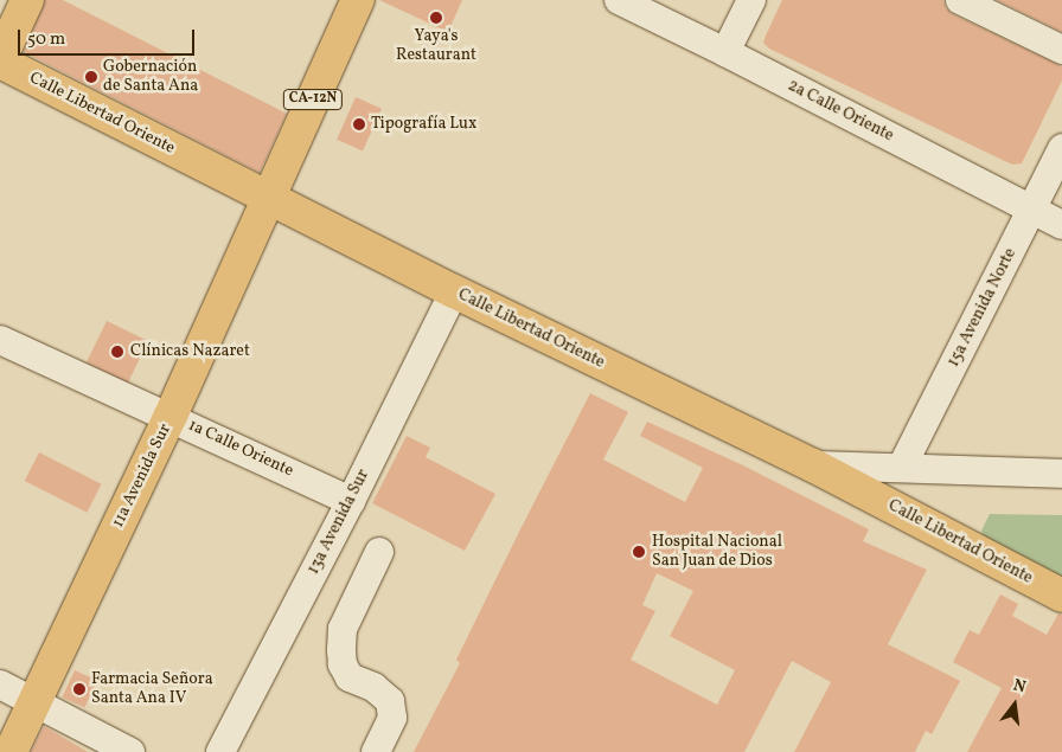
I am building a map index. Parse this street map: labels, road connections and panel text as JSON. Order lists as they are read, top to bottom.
{
  "streets": {
    "main road": ["CA-12N", "Calle Libertad Oriente", "11a Avenida Sur"],
    "street": [
      "2a Calle Oriente",
      "15a Avenida Norte",
      "1a Calle Oriente",
      "13a Avenida Sur"
    ]
  },
  "crossings": [
    ["CA-12N", "Calle Libertad Oriente"],
    ["CA-12N", "11a Avenida Sur"],
    ["2a Calle Oriente", "15a Avenida Norte"],
    ["Calle Libertad Oriente", "11a Avenida Sur"],
    ["Calle Libertad Oriente", "13a Avenida Sur"],
    ["1a Calle Oriente", "11a Avenida Sur"],
    ["1a Calle Oriente", "13a Avenida Sur"]
  ],
  "places": [
    "Yaya's Restaurant",
    "Gobernación de Santa Ana",
    "Tipografía Lux",
    "Clínicas Nazaret",
    "Hospital Nacional San Juan de Dios",
    "Farmacia Señora Santa Ana IV"
  ],
  "scale_bar": "50 m",
  "north": "top"
}
